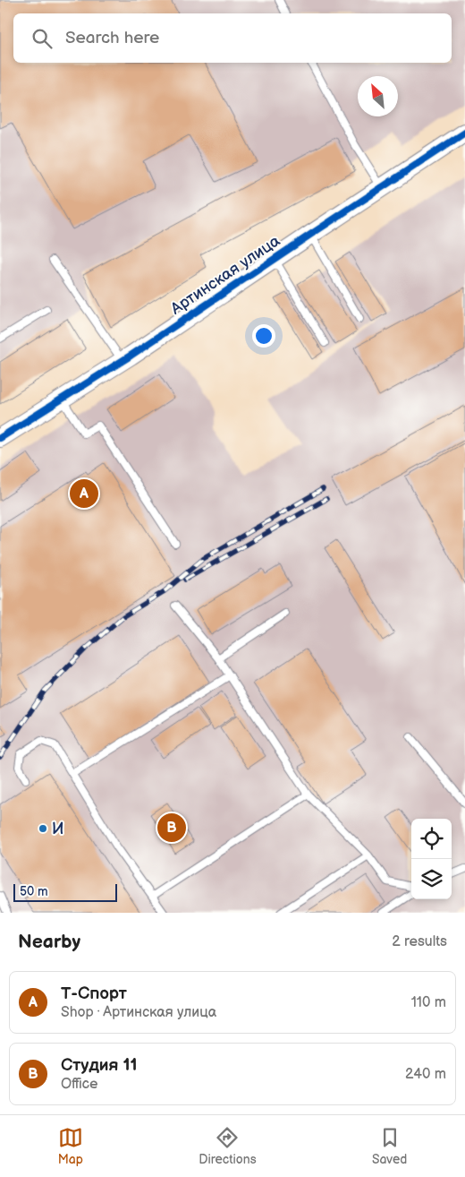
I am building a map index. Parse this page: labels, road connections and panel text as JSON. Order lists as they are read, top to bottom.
{
  "streets": {
    "street": ["Артинская улица"]
  },
  "places": ["И"],
  "scale_bar": "50 m",
  "north": "top left",
  "page": {
    "search": "Search here",
    "pins": ["A", "B"],
    "scale": "50 m",
    "heading": ["Nearby", "2 results"],
    "list": [
      {
        "mark": "A",
        "name": "Т-Спорт",
        "note": "Shop · Артинская улица",
        "value": "110 m"
      },
      {
        "mark": "B",
        "name": "Студия 11",
        "note": "Office",
        "value": "240 m"
      }
    ],
    "nav": ["Map", "Directions", "Saved"]
  }
}
